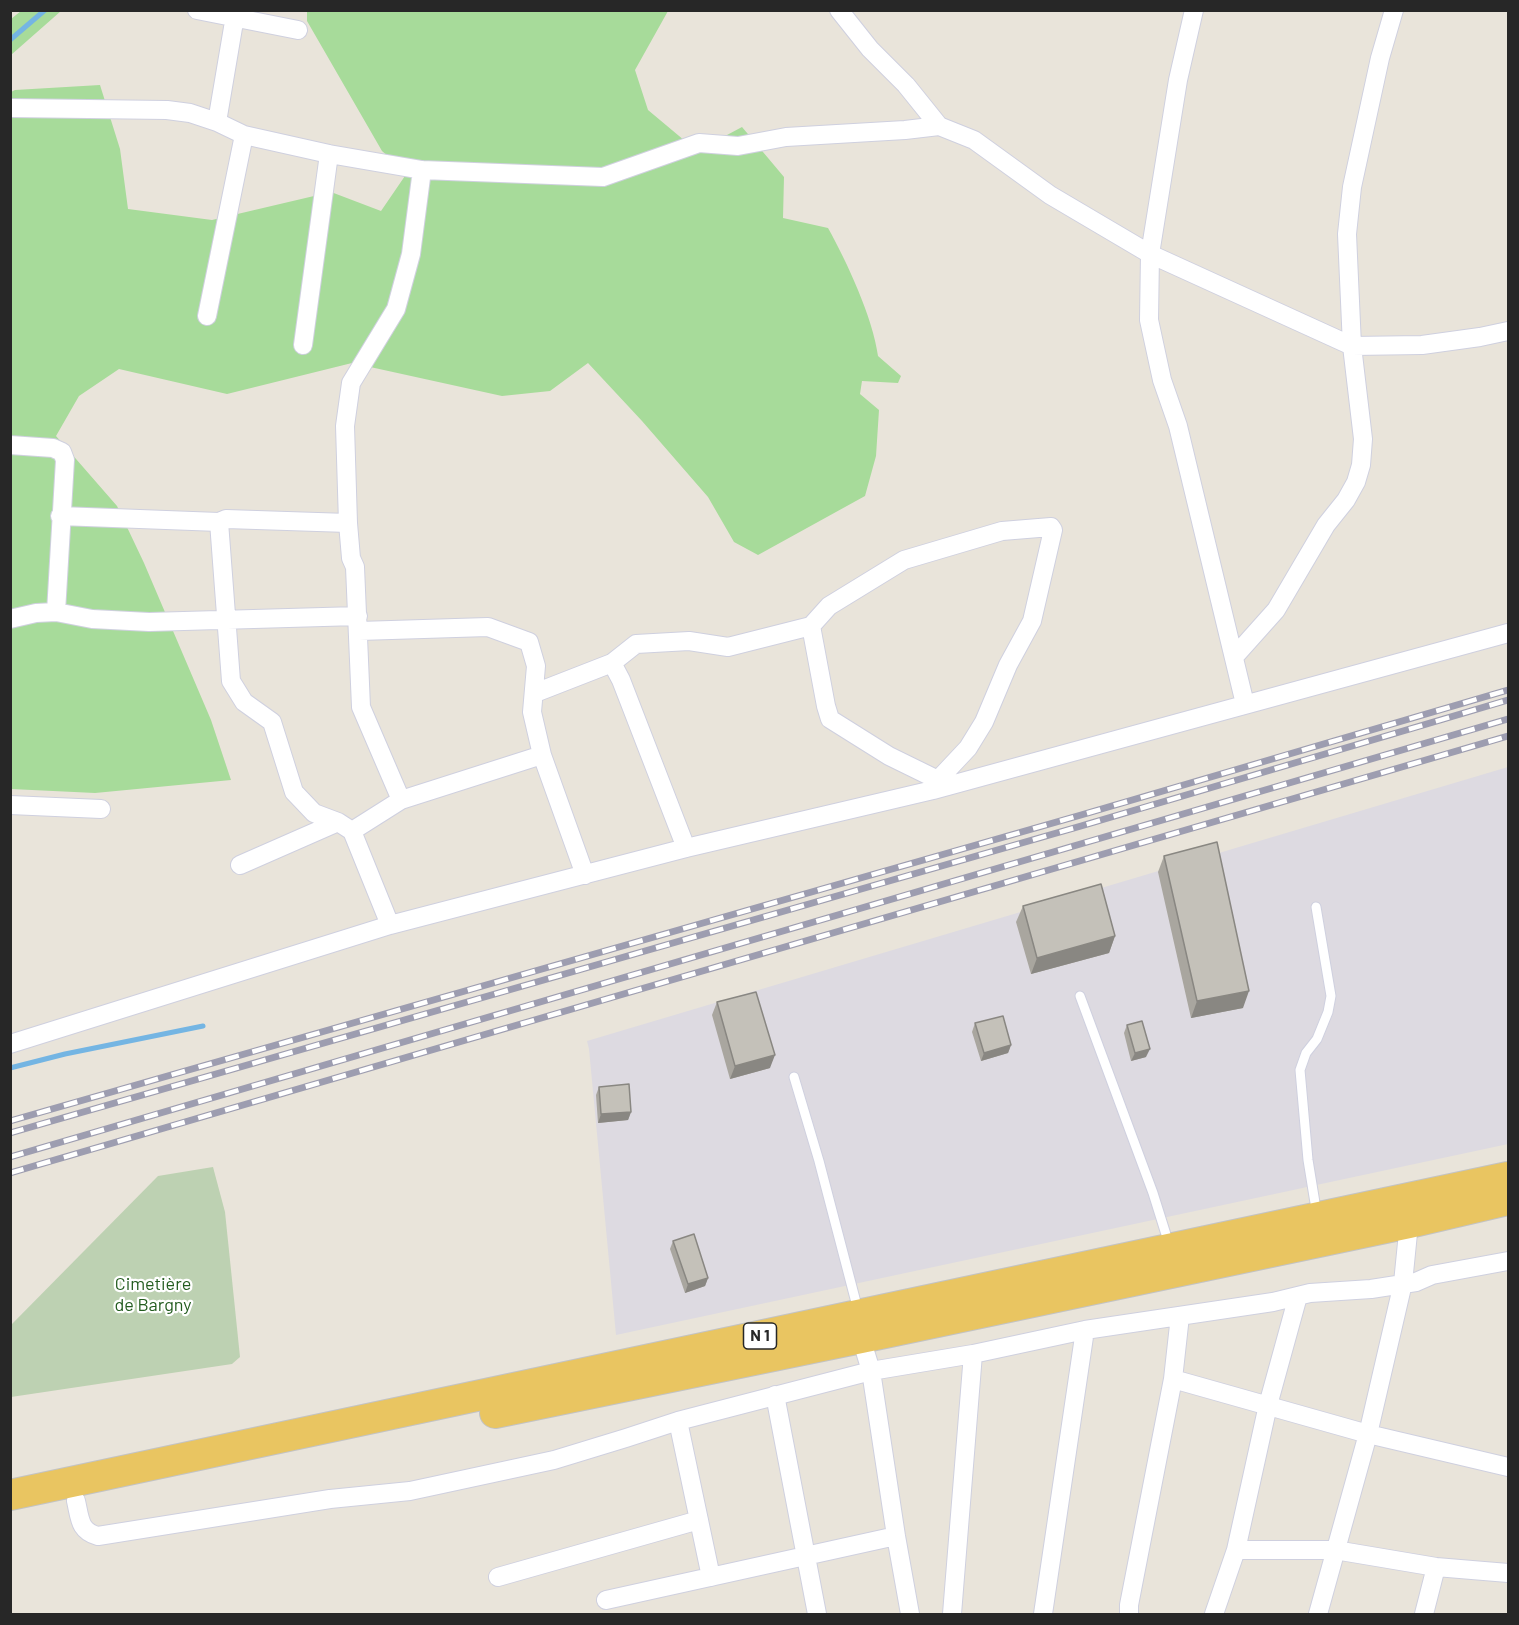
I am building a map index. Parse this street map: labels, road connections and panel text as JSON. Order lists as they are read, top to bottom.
{
  "streets": {
    "highway": ["N 1"]
  },
  "parks": ["Cimetière de Bargny"]
}
